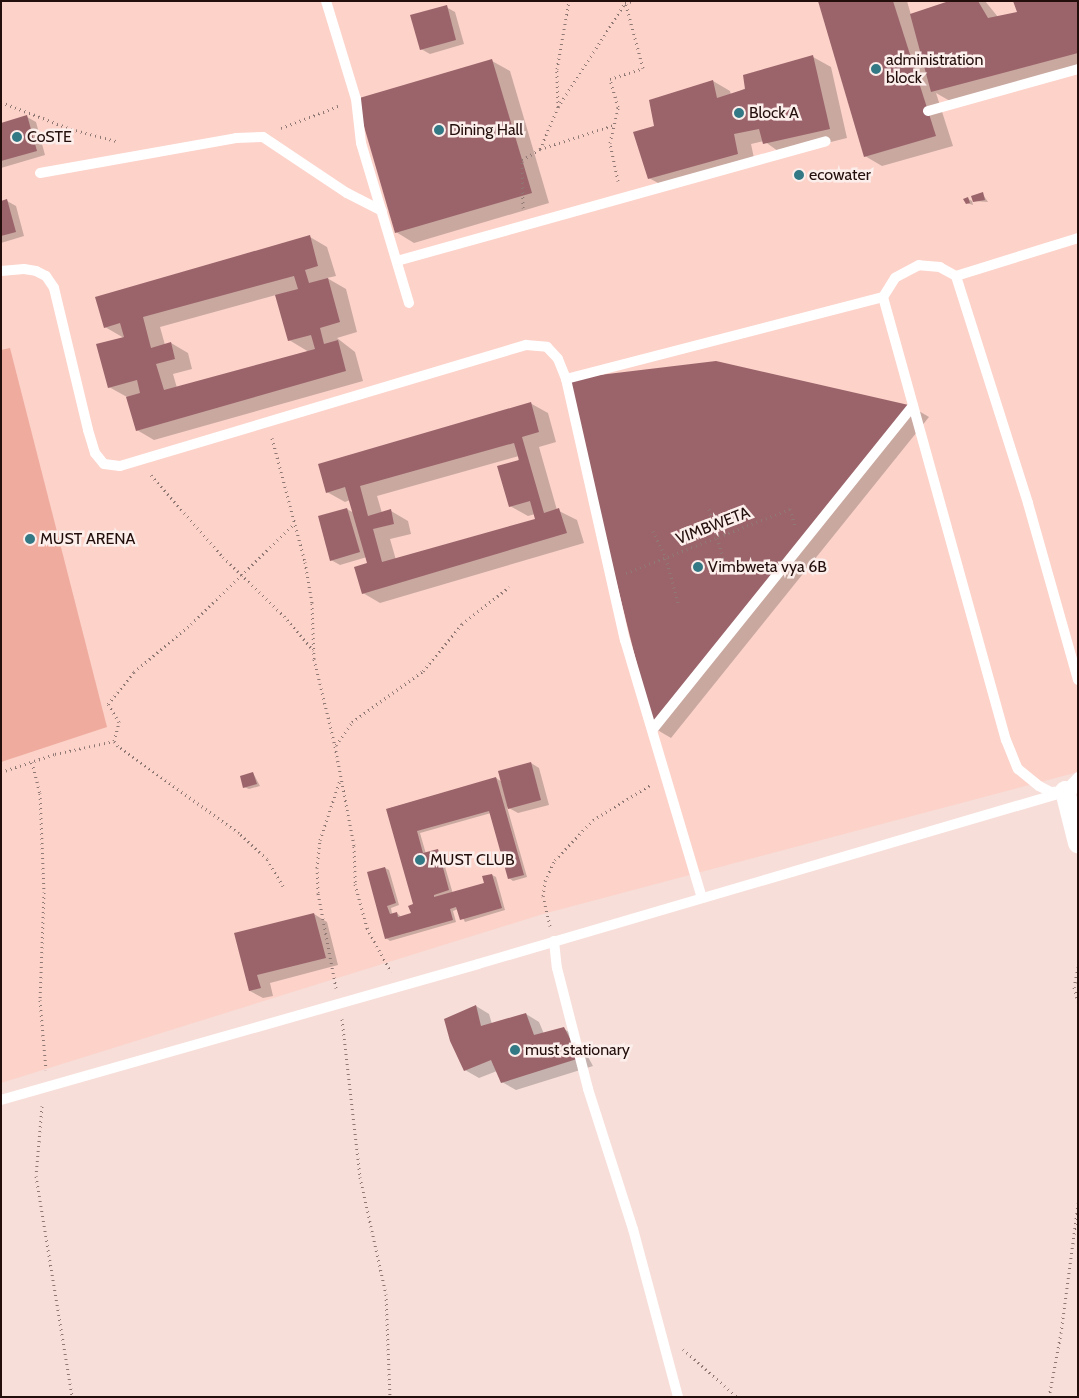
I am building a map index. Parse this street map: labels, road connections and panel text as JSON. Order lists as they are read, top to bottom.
{
  "streets": {
    "path": ["VIMBWETA"]
  },
  "places": [
    "administration block",
    "Block A",
    "Dining Hall",
    "CoSTE",
    "ecowater",
    "MUST ARENA",
    "Vimbweta vya 6B",
    "MUST CLUB",
    "must stationary"
  ]
}
